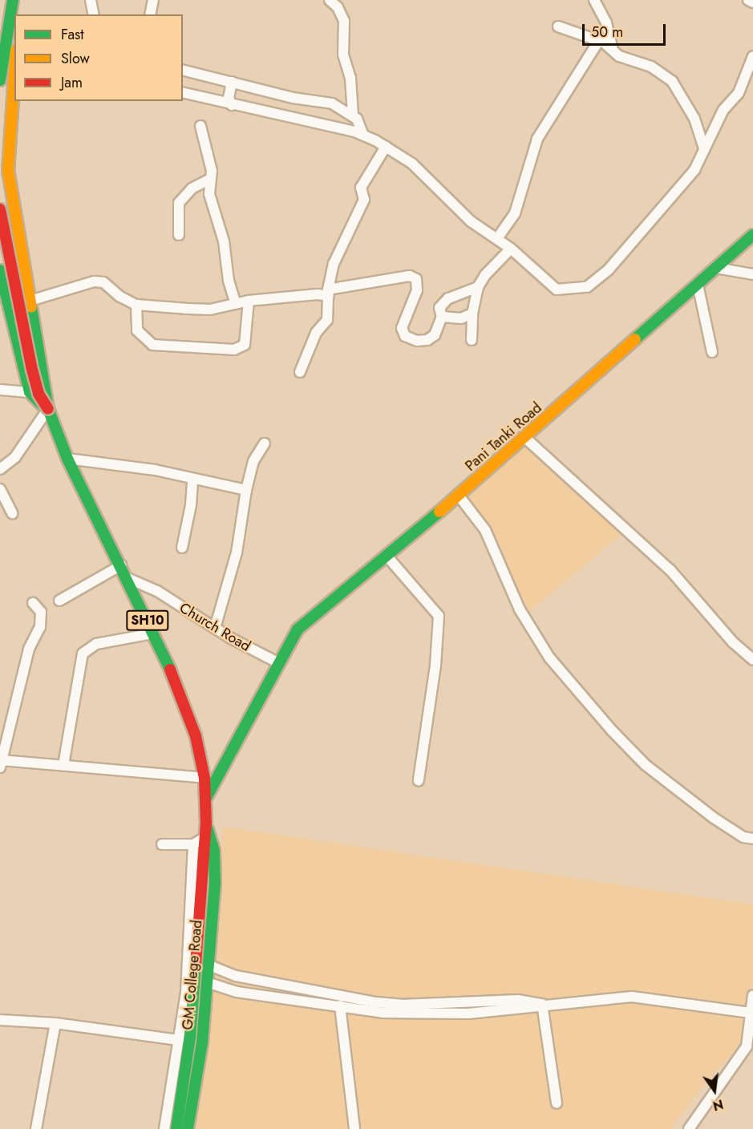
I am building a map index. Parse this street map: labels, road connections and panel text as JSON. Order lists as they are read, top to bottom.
{
  "streets": {
    "main road": ["Pani Tanki Road", "SH10", "GM College Road"],
    "street": ["Church Road"]
  },
  "crossings": [
    ["Pani Tanki Road", "Church Road"],
    ["SH10", "Church Road"],
    ["SH10", "GM College Road"]
  ],
  "legend": ["Fast", "Slow", "Jam"],
  "scale_bar": "50 m",
  "north": "bottom"
}
